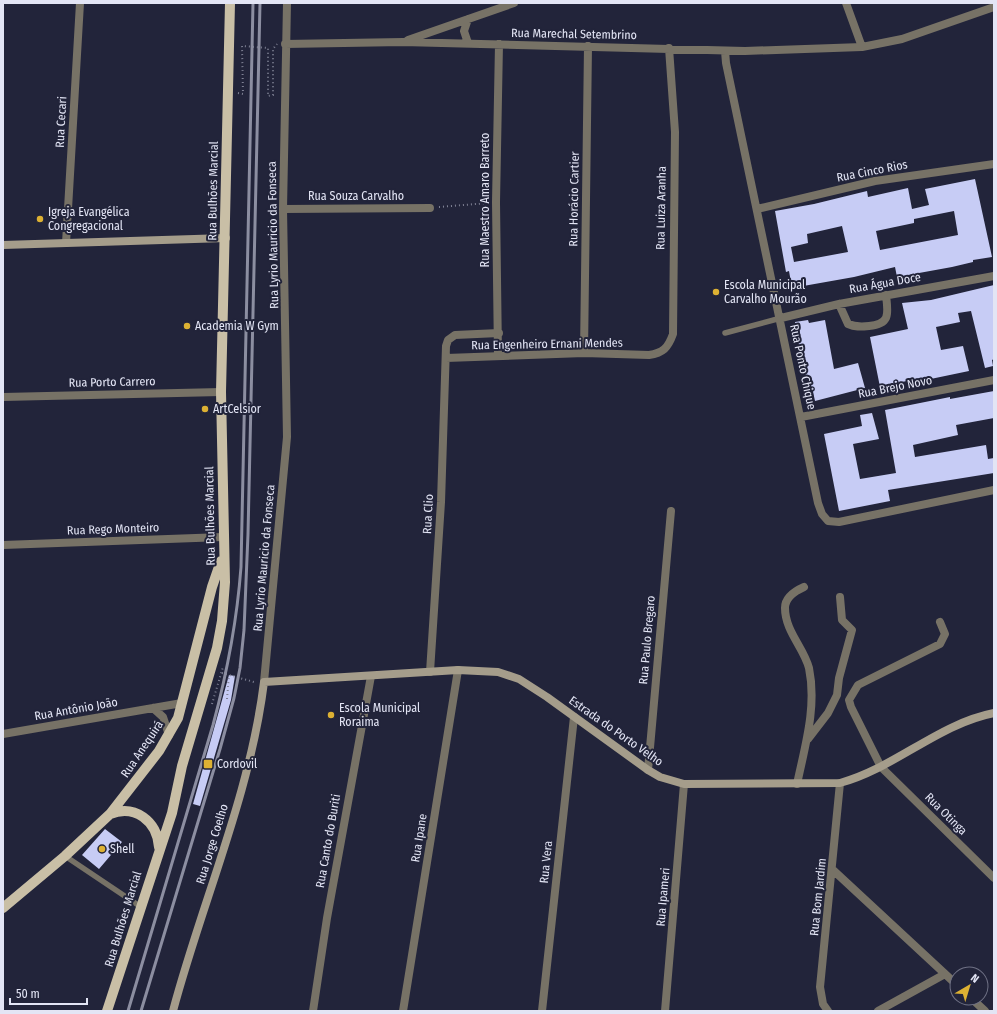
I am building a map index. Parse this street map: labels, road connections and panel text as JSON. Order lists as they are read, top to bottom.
{
  "streets": {
    "main road": ["Rua Bulhões Marcial", "Rua Anequirá"],
    "street": [
      "Rua Marechal Setembrino",
      "Rua Cecari",
      "Rua Cinco Rios",
      "Rua Souza Carvalho",
      "Rua Horácio Cartier",
      "Rua Maestro Amaro Barreto",
      "Rua Luiza Aranha",
      "Rua Lyrio Mauricio da Fonseca",
      "Rua Água Doce",
      "Rua Engenheiro Ernani Mendes",
      "Rua Ponto Chique",
      "Rua Porto Carrero",
      "Rua Brejo Novo",
      "Rua Clio",
      "Rua Rego Monteiro",
      "Rua Paulo Bregaro",
      "Rua Antônio João",
      "Estrada do Porto Velho",
      "Rua Otinga",
      "Rua Ipane",
      "Rua Canto do Buriti",
      "Rua Jorge Coelho",
      "Rua Vera",
      "Rua Ipameri",
      "Rua Bom Jardim"
    ]
  },
  "crossings": [
    ["Rua Marechal Setembrino", "Rua Horácio Cartier"],
    ["Rua Marechal Setembrino", "Rua Maestro Amaro Barreto"],
    ["Rua Marechal Setembrino", "Rua Luiza Aranha"],
    ["Rua Marechal Setembrino", "Rua Lyrio Mauricio da Fonseca"],
    ["Rua Marechal Setembrino", "Rua Ponto Chique"],
    ["Rua Cinco Rios", "Rua Ponto Chique"],
    ["Rua Bulhões Marcial", "Rua Porto Carrero"],
    ["Rua Bulhões Marcial", "Rua Rego Monteiro"],
    ["Rua Bulhões Marcial", "Rua Anequirá"],
    ["Rua Souza Carvalho", "Rua Lyrio Mauricio da Fonseca"],
    ["Rua Horácio Cartier", "Rua Engenheiro Ernani Mendes"],
    ["Rua Maestro Amaro Barreto", "Rua Engenheiro Ernani Mendes"],
    ["Rua Maestro Amaro Barreto", "Rua Clio"],
    ["Rua Luiza Aranha", "Rua Engenheiro Ernani Mendes"],
    ["Rua Lyrio Mauricio da Fonseca", "Estrada do Porto Velho"],
    ["Rua Lyrio Mauricio da Fonseca", "Rua Jorge Coelho"],
    ["Rua Água Doce", "Rua Ponto Chique"],
    ["Rua Engenheiro Ernani Mendes", "Rua Clio"],
    ["Rua Ponto Chique", "Rua Brejo Novo"],
    ["Rua Clio", "Estrada do Porto Velho"],
    ["Rua Paulo Bregaro", "Estrada do Porto Velho"],
    ["Rua Antônio João", "Rua Anequirá"],
    ["Estrada do Porto Velho", "Rua Otinga"],
    ["Estrada do Porto Velho", "Rua Ipane"],
    ["Estrada do Porto Velho", "Rua Canto do Buriti"],
    ["Estrada do Porto Velho", "Rua Jorge Coelho"],
    ["Estrada do Porto Velho", "Rua Vera"],
    ["Estrada do Porto Velho", "Rua Ipameri"],
    ["Estrada do Porto Velho", "Rua Bom Jardim"]
  ],
  "places": {
    "other": [
      "Igreja Evangélica Congregacional",
      "Escola Municipal Carvalho Mourão",
      "Academia W Gym",
      "ArtCelsior",
      "Escola Municipal Roraima",
      "Shell"
    ],
    "transit": ["Cordovil"]
  },
  "scale_bar": "50 m",
  "north": "top right"
}
